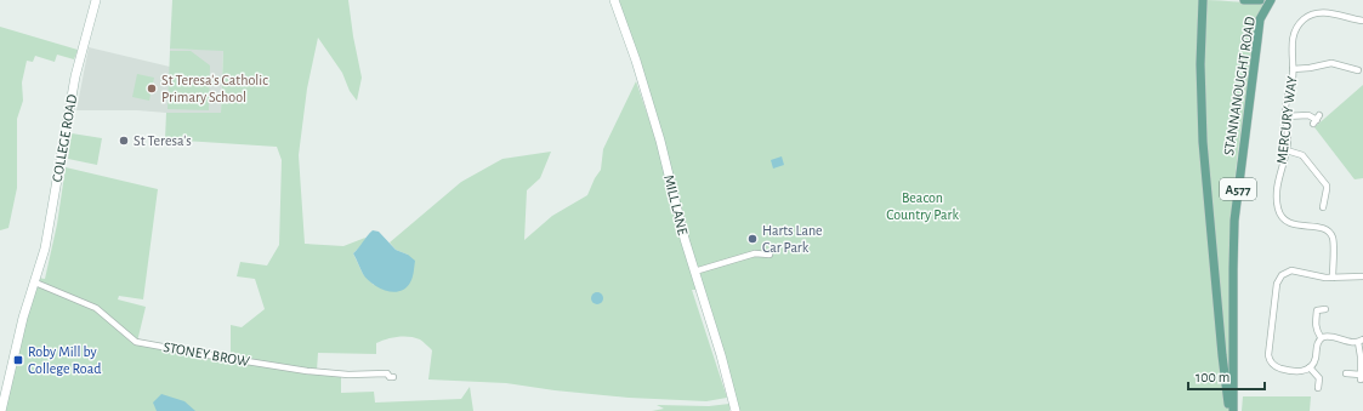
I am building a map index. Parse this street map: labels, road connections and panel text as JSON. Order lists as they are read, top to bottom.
{
  "streets": {
    "main road": ["STANNANOUGHT ROAD", "A577"],
    "street": [
      "MERCURY WAY",
      "COLLEGE ROAD",
      "MILL LANE",
      "STONEY BROW"
    ]
  },
  "crossings": [
    ["COLLEGE ROAD", "STONEY BROW"]
  ],
  "parks": ["Beacon Country Park"],
  "places": {
    "other": ["St Teresa's Catholic Primary School", "St Teresa's", "Harts Lane Car Park"],
    "transit": ["Roby Mill by College Road"]
  },
  "scale_bar": "100 m"
}
